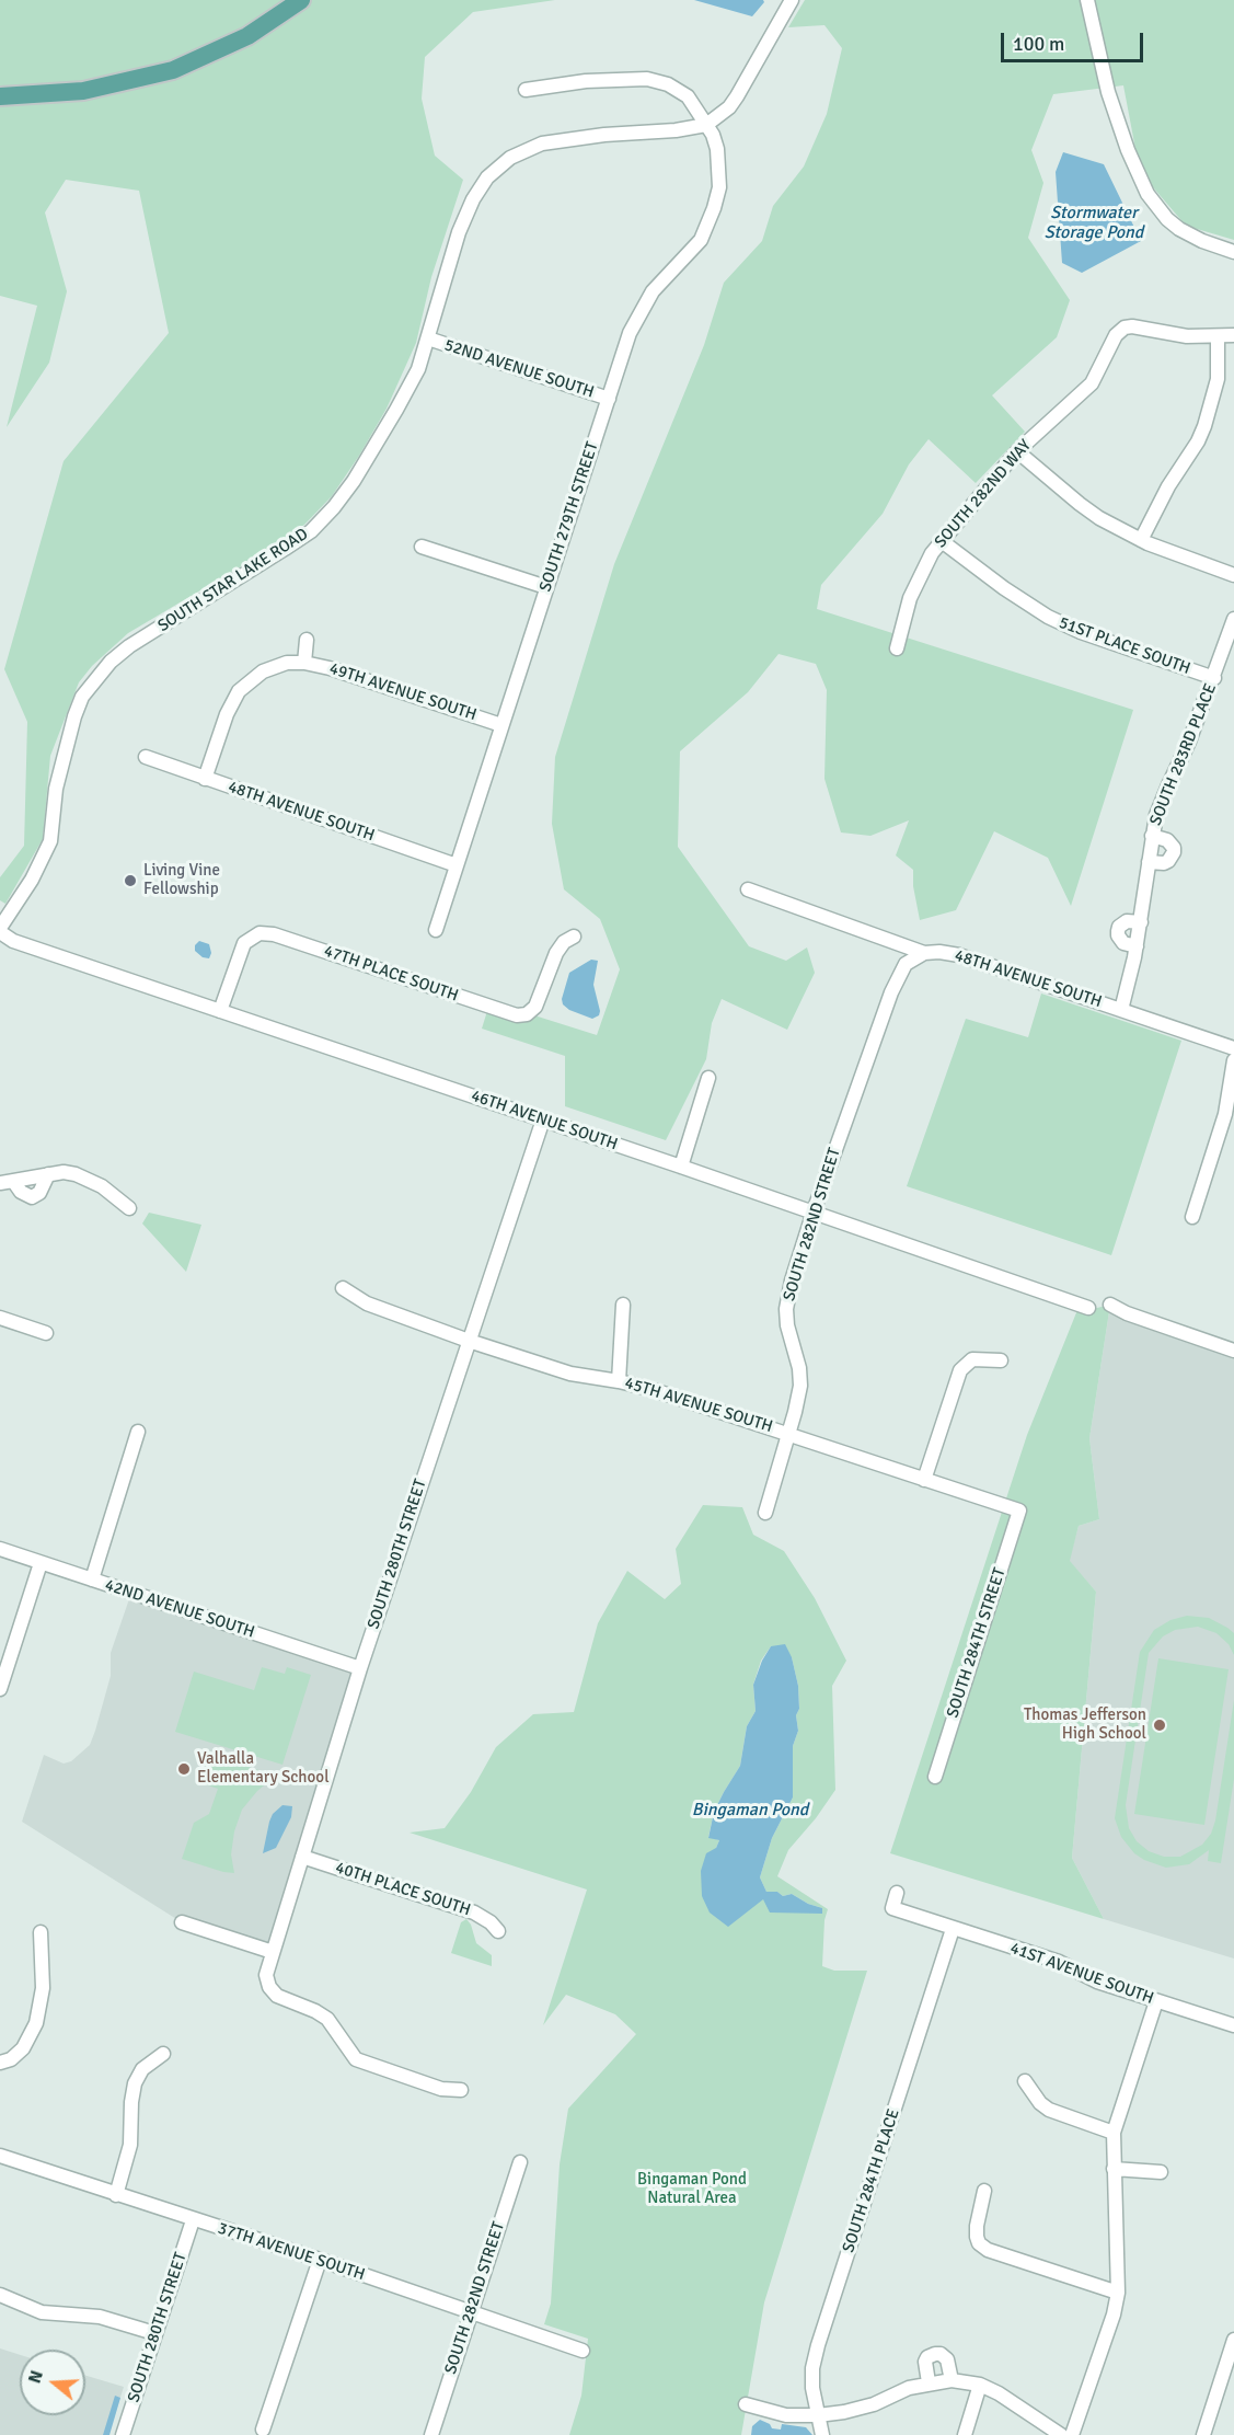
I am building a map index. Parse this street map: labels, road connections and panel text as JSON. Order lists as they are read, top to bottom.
{
  "streets": {
    "street": [
      "52ND AVENUE SOUTH",
      "SOUTH 282ND WAY",
      "SOUTH 279TH STREET",
      "SOUTH STAR LAKE ROAD",
      "51ST PLACE SOUTH",
      "49TH AVENUE SOUTH",
      "SOUTH 283RD PLACE",
      "48TH AVENUE SOUTH",
      "47TH PLACE SOUTH",
      "46TH AVENUE SOUTH",
      "SOUTH 282ND STREET",
      "45TH AVENUE SOUTH",
      "SOUTH 280TH STREET",
      "42ND AVENUE SOUTH",
      "SOUTH 284TH STREET",
      "40TH PLACE SOUTH",
      "41ST AVENUE SOUTH",
      "SOUTH 284TH PLACE",
      "37TH AVENUE SOUTH"
    ]
  },
  "crossings": [
    ["52ND AVENUE SOUTH", "SOUTH 279TH STREET"],
    ["52ND AVENUE SOUTH", "SOUTH STAR LAKE ROAD"],
    ["SOUTH 282ND WAY", "51ST PLACE SOUTH"],
    ["SOUTH 279TH STREET", "SOUTH STAR LAKE ROAD"],
    ["SOUTH 279TH STREET", "49TH AVENUE SOUTH"],
    ["SOUTH 279TH STREET", "48TH AVENUE SOUTH"],
    ["SOUTH STAR LAKE ROAD", "46TH AVENUE SOUTH"],
    ["51ST PLACE SOUTH", "SOUTH 283RD PLACE"],
    ["49TH AVENUE SOUTH", "48TH AVENUE SOUTH"],
    ["SOUTH 283RD PLACE", "48TH AVENUE SOUTH"],
    ["48TH AVENUE SOUTH", "SOUTH 282ND STREET"],
    ["47TH PLACE SOUTH", "46TH AVENUE SOUTH"],
    ["46TH AVENUE SOUTH", "SOUTH 282ND STREET"],
    ["46TH AVENUE SOUTH", "SOUTH 280TH STREET"],
    ["SOUTH 282ND STREET", "45TH AVENUE SOUTH"],
    ["SOUTH 282ND STREET", "37TH AVENUE SOUTH"],
    ["45TH AVENUE SOUTH", "SOUTH 280TH STREET"],
    ["45TH AVENUE SOUTH", "SOUTH 284TH STREET"],
    ["SOUTH 280TH STREET", "42ND AVENUE SOUTH"],
    ["SOUTH 280TH STREET", "40TH PLACE SOUTH"],
    ["SOUTH 280TH STREET", "37TH AVENUE SOUTH"],
    ["41ST AVENUE SOUTH", "SOUTH 284TH PLACE"]
  ],
  "water": ["Stormwater Storage Pond", "Bingaman Pond"],
  "parks": ["Bingaman Pond Natural Area"],
  "places": ["Living Vine Fellowship", "Thomas Jefferson High School", "Valhalla Elementary School"],
  "scale_bar": "100 m",
  "north": "left"
}
